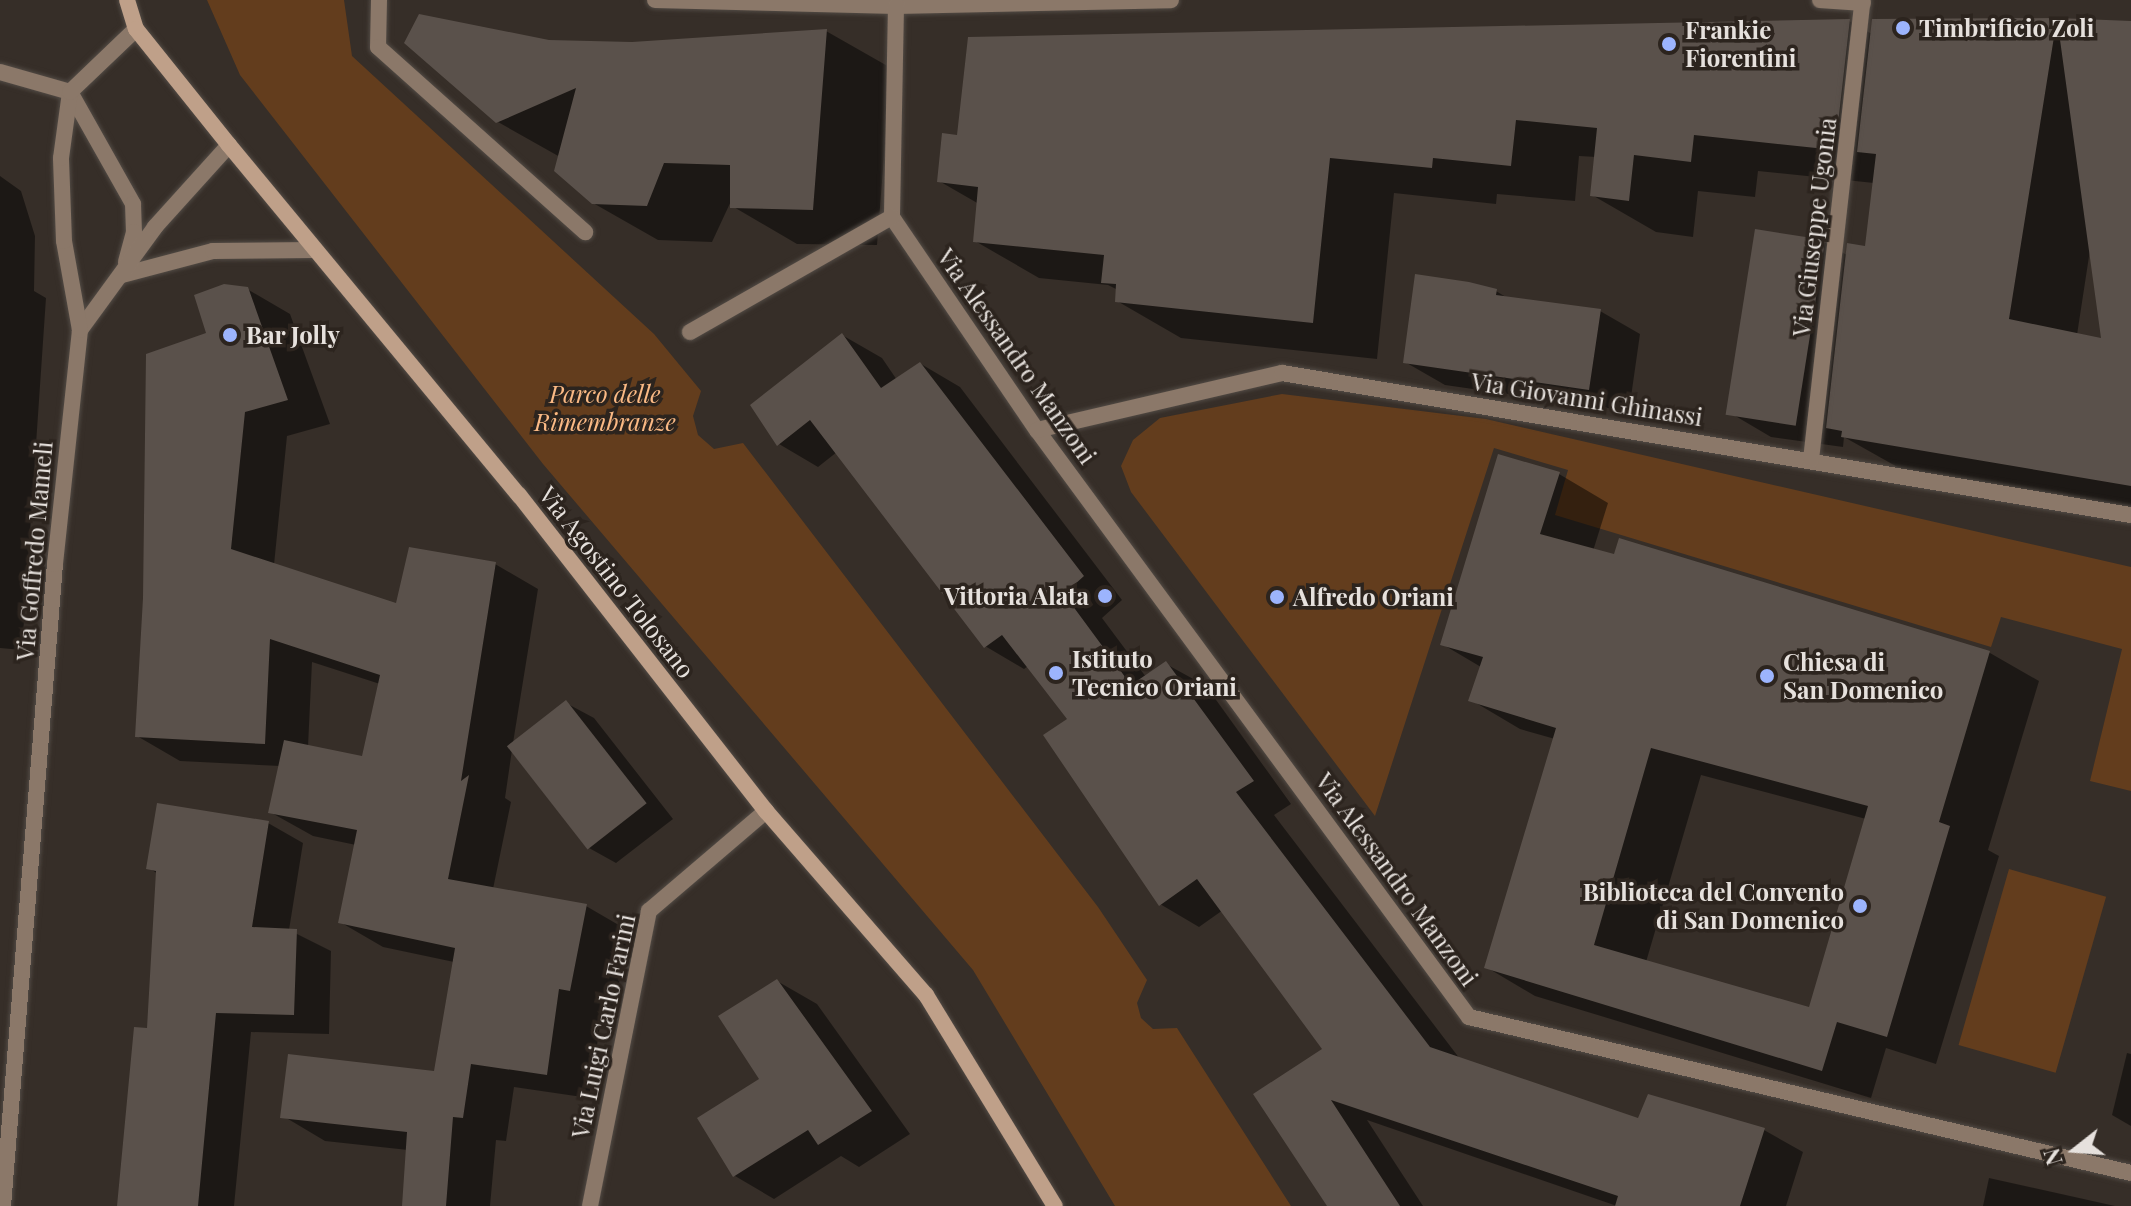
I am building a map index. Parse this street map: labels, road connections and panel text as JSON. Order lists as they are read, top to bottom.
{
  "streets": {
    "main road": ["Via Agostino Tolosano"],
    "street": [
      "Via Giuseppe Ugonia",
      "Via Alessandro Manzoni",
      "Via Giovanni Ghinassi",
      "Via Goffredo Mameli",
      "Via Luigi Carlo Farini"
    ]
  },
  "crossings": [
    ["Via Giuseppe Ugonia", "Via Giovanni Ghinassi"],
    ["Via Alessandro Manzoni", "Via Giovanni Ghinassi"],
    ["Via Agostino Tolosano", "Via Luigi Carlo Farini"]
  ],
  "parks": ["Parco delle Rimembranze"],
  "places": [
    "Timbrificio Zoli",
    "Frankie Fiorentini",
    "Bar Jolly",
    "Vittoria Alata",
    "Alfredo Oriani",
    "Istituto Tecnico Oriani",
    "Chiesa di San Domenico",
    "Biblioteca del Convento di San Domenico"
  ],
  "north": "left"
}
